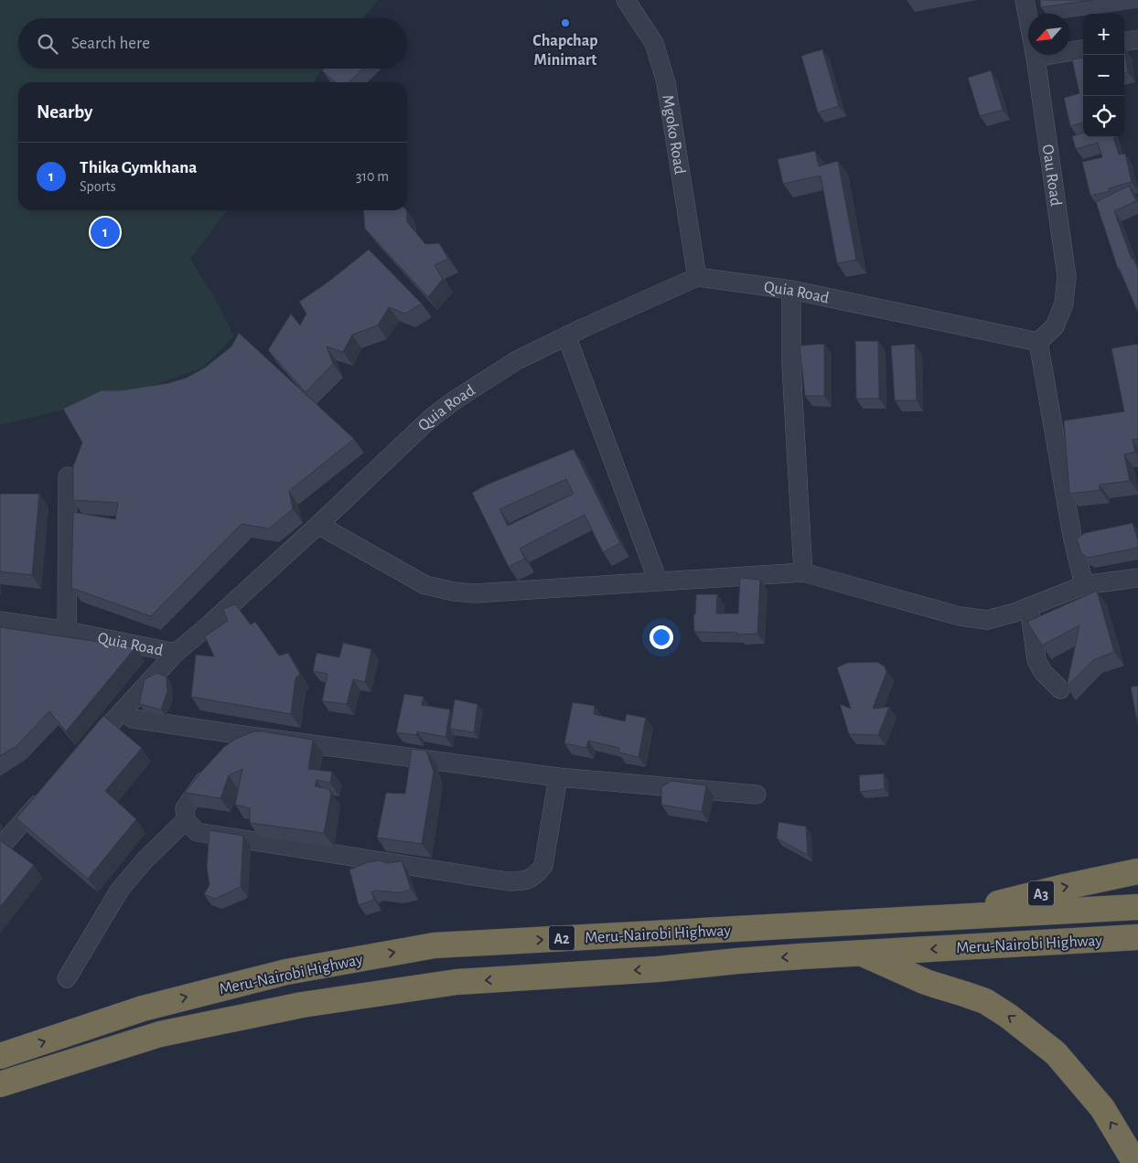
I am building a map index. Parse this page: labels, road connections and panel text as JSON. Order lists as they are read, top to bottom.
{
  "streets": {
    "highway": ["A3", "Meru-Nairobi Highway", "A2"],
    "street": ["Mgoko Road", "Oau Road", "Quia Road"]
  },
  "crossings": [
    ["Mgoko Road", "Quia Road"],
    ["Oau Road", "Quia Road"],
    ["A3", "Meru-Nairobi Highway"]
  ],
  "places": ["Chapchap Minimart"],
  "north": "bottom left",
  "page": {
    "map_buttons": ["+", "−"],
    "search": "Search here",
    "heading": "Nearby",
    "list": [
      {
        "mark": "1",
        "name": "Thika Gymkhana",
        "note": "Sports",
        "value": "310 m"
      }
    ],
    "pins": "1"
  }
}
